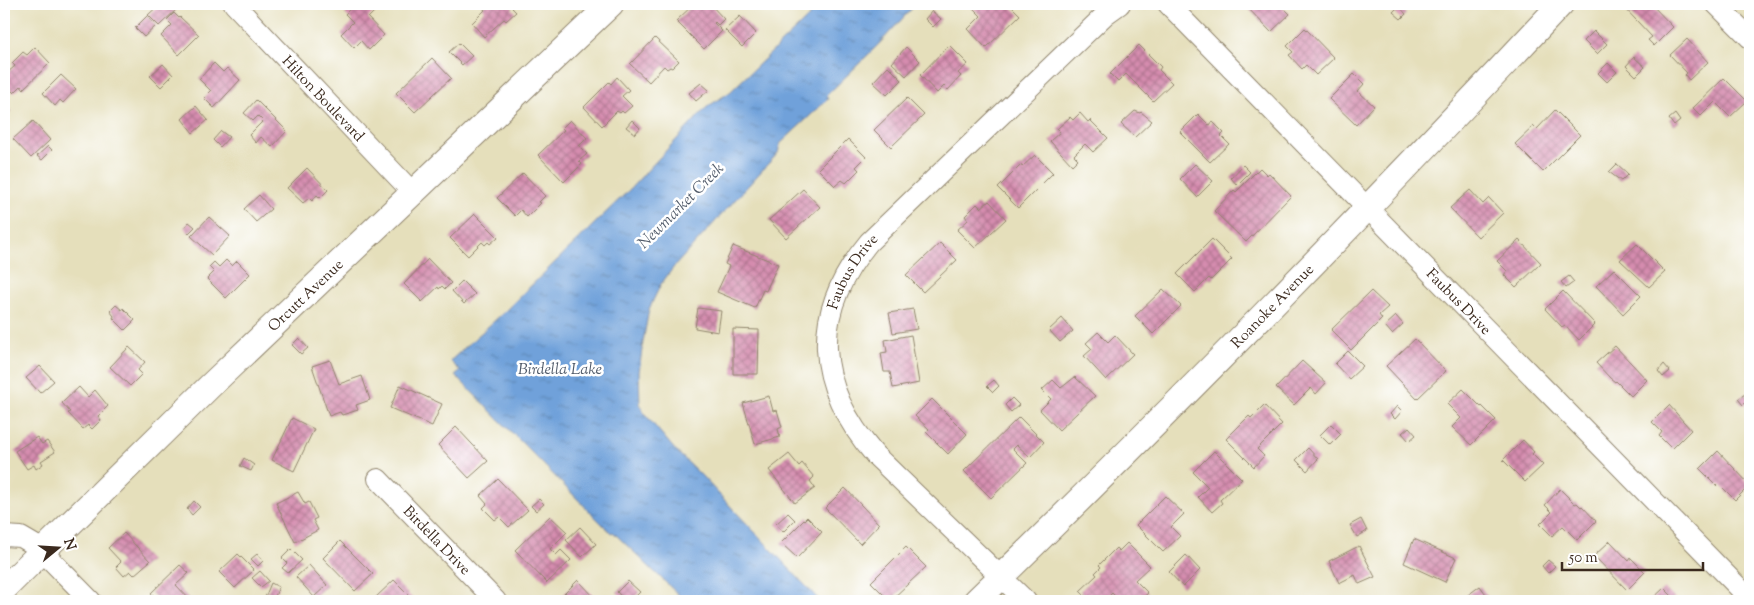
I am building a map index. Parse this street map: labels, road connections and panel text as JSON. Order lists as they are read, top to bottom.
{
  "streets": {
    "street": [
      "Hilton Boulevard",
      "Faubus Drive",
      "Orcutt Avenue",
      "Roanoke Avenue",
      "Birdella Drive"
    ]
  },
  "crossings": [
    ["Hilton Boulevard", "Orcutt Avenue"],
    ["Faubus Drive", "Roanoke Avenue"]
  ],
  "water": ["Newmarket Creek", "Birdella Lake"],
  "scale_bar": "50 m",
  "north": "right"
}
